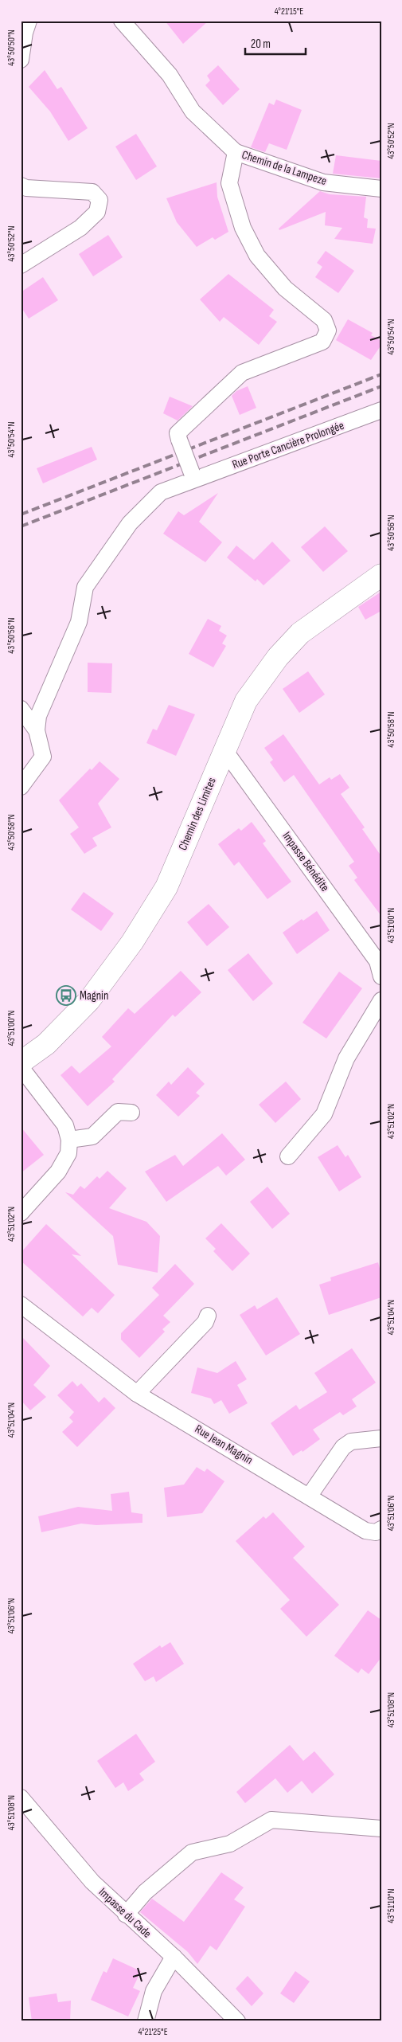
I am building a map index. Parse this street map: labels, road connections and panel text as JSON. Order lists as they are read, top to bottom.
{
  "streets": {
    "street": [
      "Chemin de la Lampeze",
      "Rue Porte Cancière Prolongée",
      "Chemin des Limites",
      "Impasse Bénédite",
      "Rue Jean Magnin",
      "Impasse du Cade"
    ]
  },
  "crossings": [
    ["Chemin des Limites", "Impasse Bénédite"]
  ],
  "places": {
    "bus stop": ["Magnin"]
  },
  "scale_bar": "20 m",
  "coordinates": [
    "4°21'15\"E",
    "43°50'50\"N",
    "43°50'52\"N",
    "43°50'54\"N",
    "43°50'56\"N",
    "43°50'58\"N",
    "43°51'00\"N",
    "43°51'02\"N",
    "43°51'04\"N",
    "43°51'06\"N",
    "43°51'08\"N",
    "43°51'10\"N",
    "4°21'25\"E"
  ]
}
